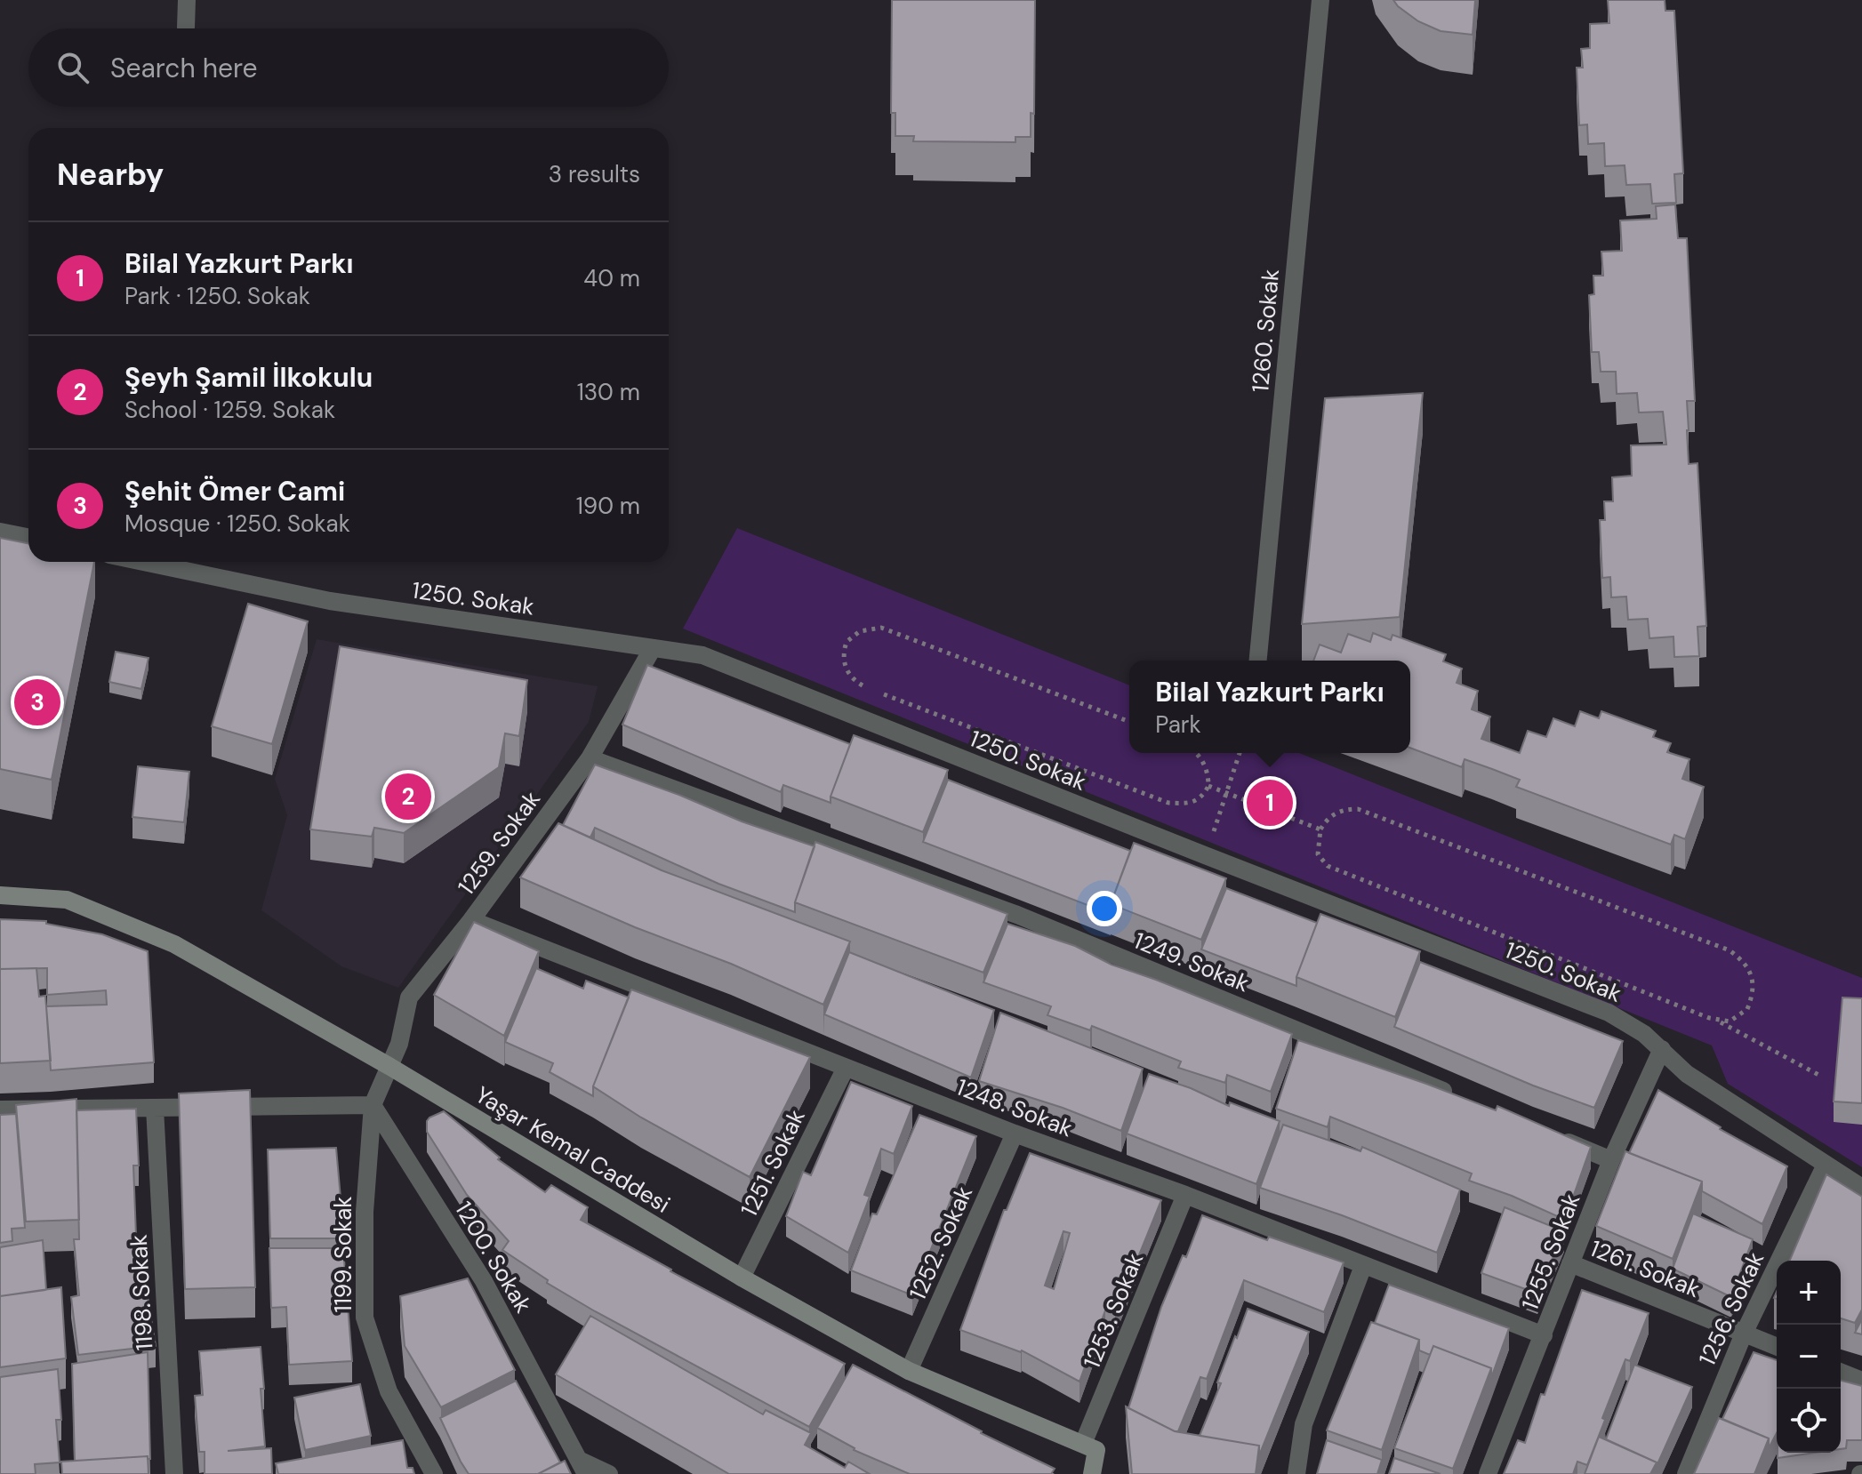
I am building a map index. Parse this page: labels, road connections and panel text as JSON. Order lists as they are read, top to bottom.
{
  "streets": {
    "street": [
      "1260. Sokak",
      "1250. Sokak",
      "1259. Sokak",
      "1249. Sokak",
      "1248. Sokak",
      "Yaşar Kemal Caddesi",
      "1251. Sokak",
      "1252. Sokak",
      "1255. Sokak",
      "1199. Sokak",
      "1200. Sokak",
      "1261. Sokak",
      "1198. Sokak",
      "1256. Sokak",
      "1253. Sokak"
    ]
  },
  "crossings": [
    ["1250. Sokak", "1259. Sokak"],
    ["1250. Sokak", "1255. Sokak"],
    ["1250. Sokak", "1256. Sokak"],
    ["1259. Sokak", "1249. Sokak"],
    ["1259. Sokak", "1248. Sokak"],
    ["1259. Sokak", "Yaşar Kemal Caddesi"],
    ["1248. Sokak", "1251. Sokak"],
    ["1248. Sokak", "1252. Sokak"],
    ["1248. Sokak", "1255. Sokak"],
    ["1248. Sokak", "1253. Sokak"],
    ["Yaşar Kemal Caddesi", "1251. Sokak"],
    ["Yaşar Kemal Caddesi", "1252. Sokak"],
    ["Yaşar Kemal Caddesi", "1253. Sokak"],
    ["1255. Sokak", "1261. Sokak"],
    ["1199. Sokak", "1200. Sokak"],
    ["1261. Sokak", "1256. Sokak"]
  ],
  "page": {
    "search": "Search here",
    "heading": ["Nearby", "3 results"],
    "list": [
      {
        "mark": "1",
        "name": "Bilal Yazkurt Parkı",
        "note": "Park · 1250. Sokak",
        "value": "40 m"
      },
      {
        "mark": "2",
        "name": "Şeyh Şamil İlkokulu",
        "note": "School · 1259. Sokak",
        "value": "130 m"
      },
      {
        "mark": "3",
        "name": "Şehit Ömer Cami",
        "note": "Mosque · 1250. Sokak",
        "value": "190 m"
      }
    ],
    "popup": ["Bilal Yazkurt Parkı", "Park"],
    "pins": ["3", "2", "1"],
    "map_buttons": ["+", "−"]
  }
}
